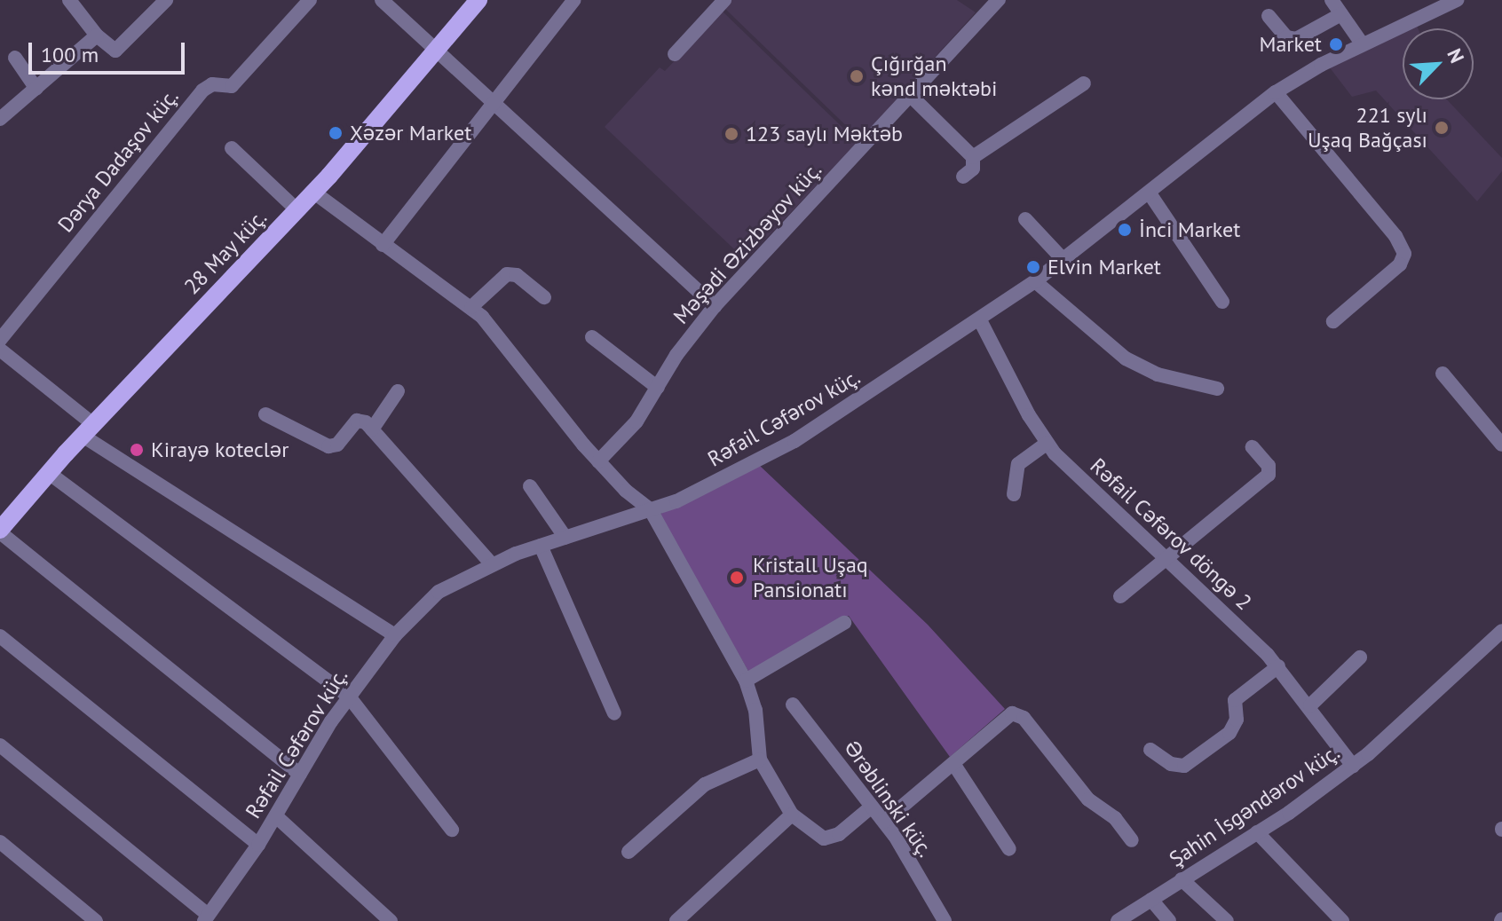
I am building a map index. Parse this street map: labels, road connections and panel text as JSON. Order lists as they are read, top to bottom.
{
  "streets": {
    "main road": ["28 May küç."],
    "street": [
      "Dərya Dadaşov küç.",
      "Məşədi Əzizbəyov küç.",
      "Rəfail Cəfərov küç.",
      "Rəfail Cəfərov döngə 2",
      "Ərəblinski küç.",
      "Şahin İsgəndərov küç."
    ]
  },
  "crossings": [
    ["Rəfail Cəfərov küç.", "Rəfail Cəfərov döngə 2"],
    ["Rəfail Cəfərov döngə 2", "Şahin İsgəndərov küç."]
  ],
  "places": [
    "Market",
    "Çığırğan kənd məktəbi",
    "221 sylı Uşaq Bağçası",
    "Xəzər Market",
    "123 saylı Məktəb",
    "İnci Market",
    "Elvin Market",
    "Kirayə koteclər",
    "Kristall Uşaq Pansionatı"
  ],
  "scale_bar": "100 m",
  "north": "top right"
}
